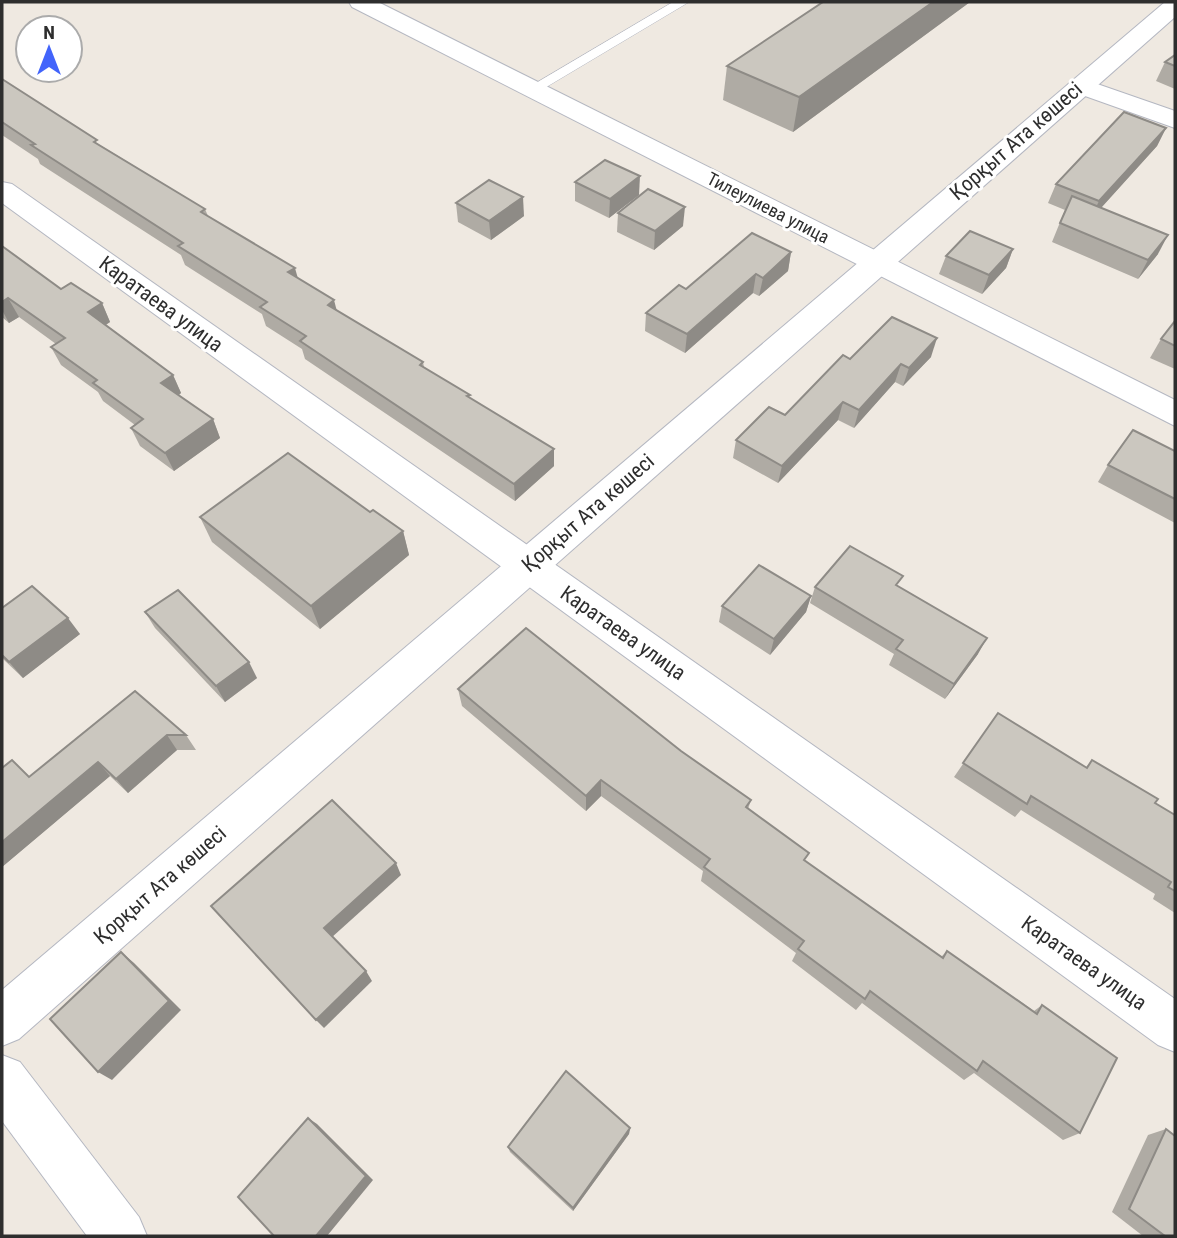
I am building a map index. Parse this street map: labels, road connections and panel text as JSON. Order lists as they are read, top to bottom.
{
  "streets": {
    "street": ["Қорқыт Ата көшесі", "Тилеулиева улица", "Каратаева улица"]
  },
  "crossings": [
    ["Қорқыт Ата көшесі", "Тилеулиева улица"],
    ["Қорқыт Ата көшесі", "Каратаева улица"]
  ],
  "north": "top"
}
